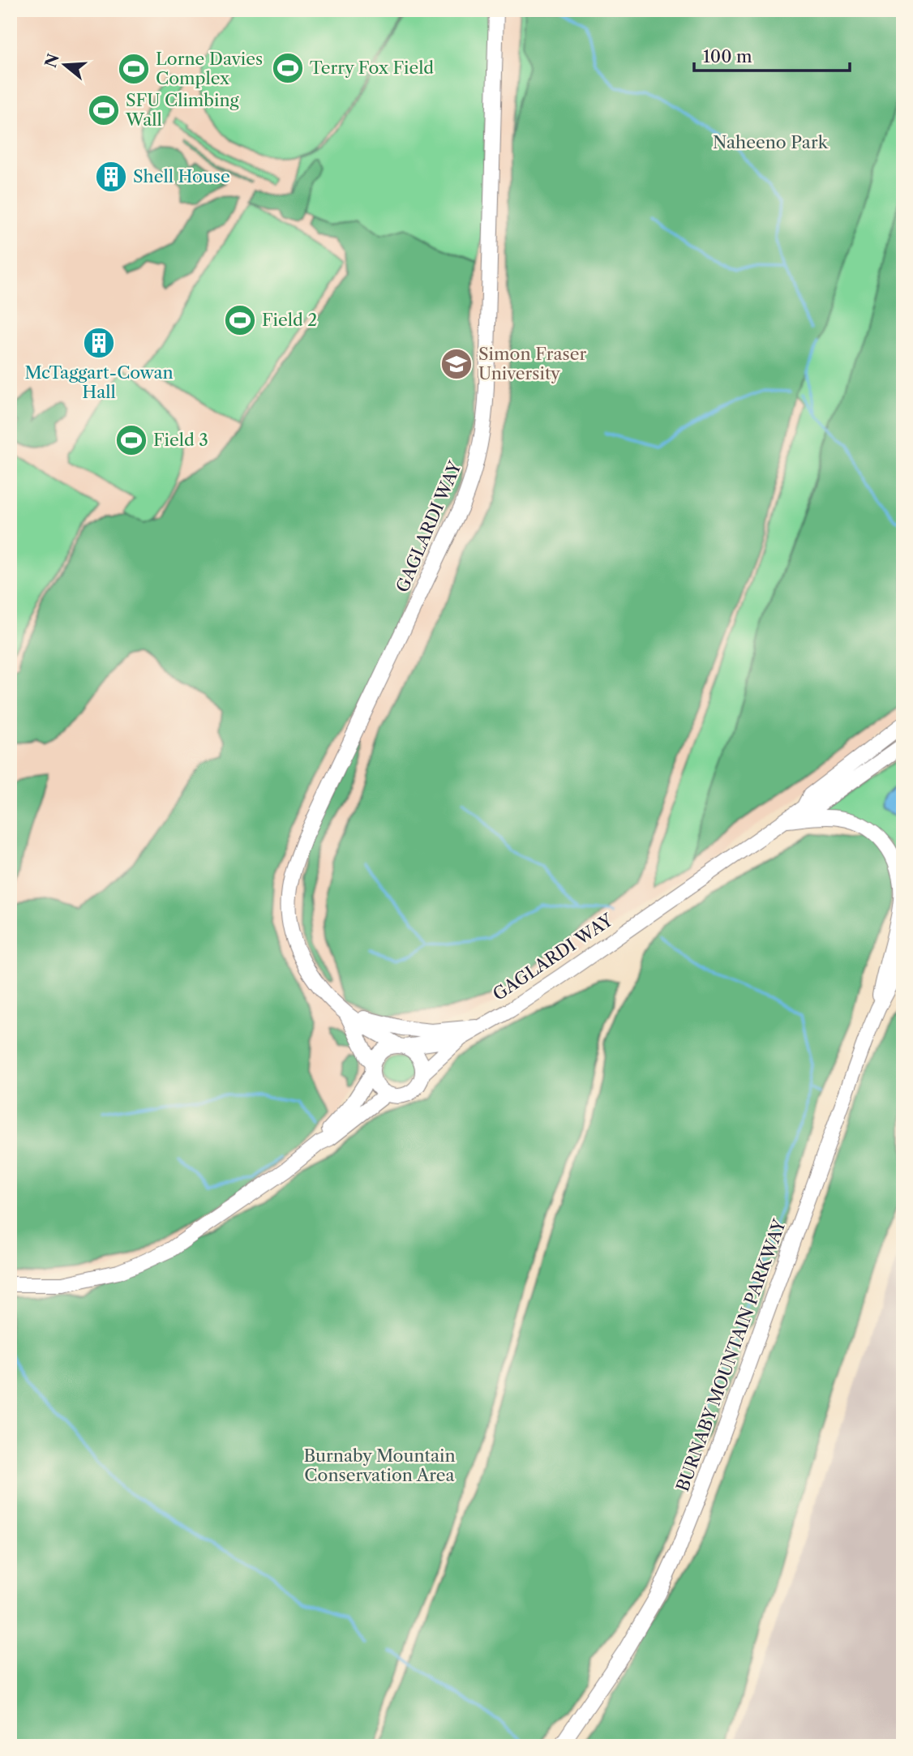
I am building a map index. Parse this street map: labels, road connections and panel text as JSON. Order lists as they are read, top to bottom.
{
  "streets": {
    "street": ["GAGLARDI WAY", "BURNABY MOUNTAIN PARKWAY"]
  },
  "parks": ["Naheeno Park", "Burnaby Mountain Conservation Area"],
  "places": {
    "sports": [
      "Terry Fox Field",
      "Lorne Davies Complex",
      "SFU Climbing Wall",
      "Field 2",
      "Field 3"
    ],
    "building": ["Shell House", "McTaggart-Cowan Hall"],
    "school or university": ["Simon Fraser University"]
  },
  "scale_bar": "100 m",
  "north": "left"
}
